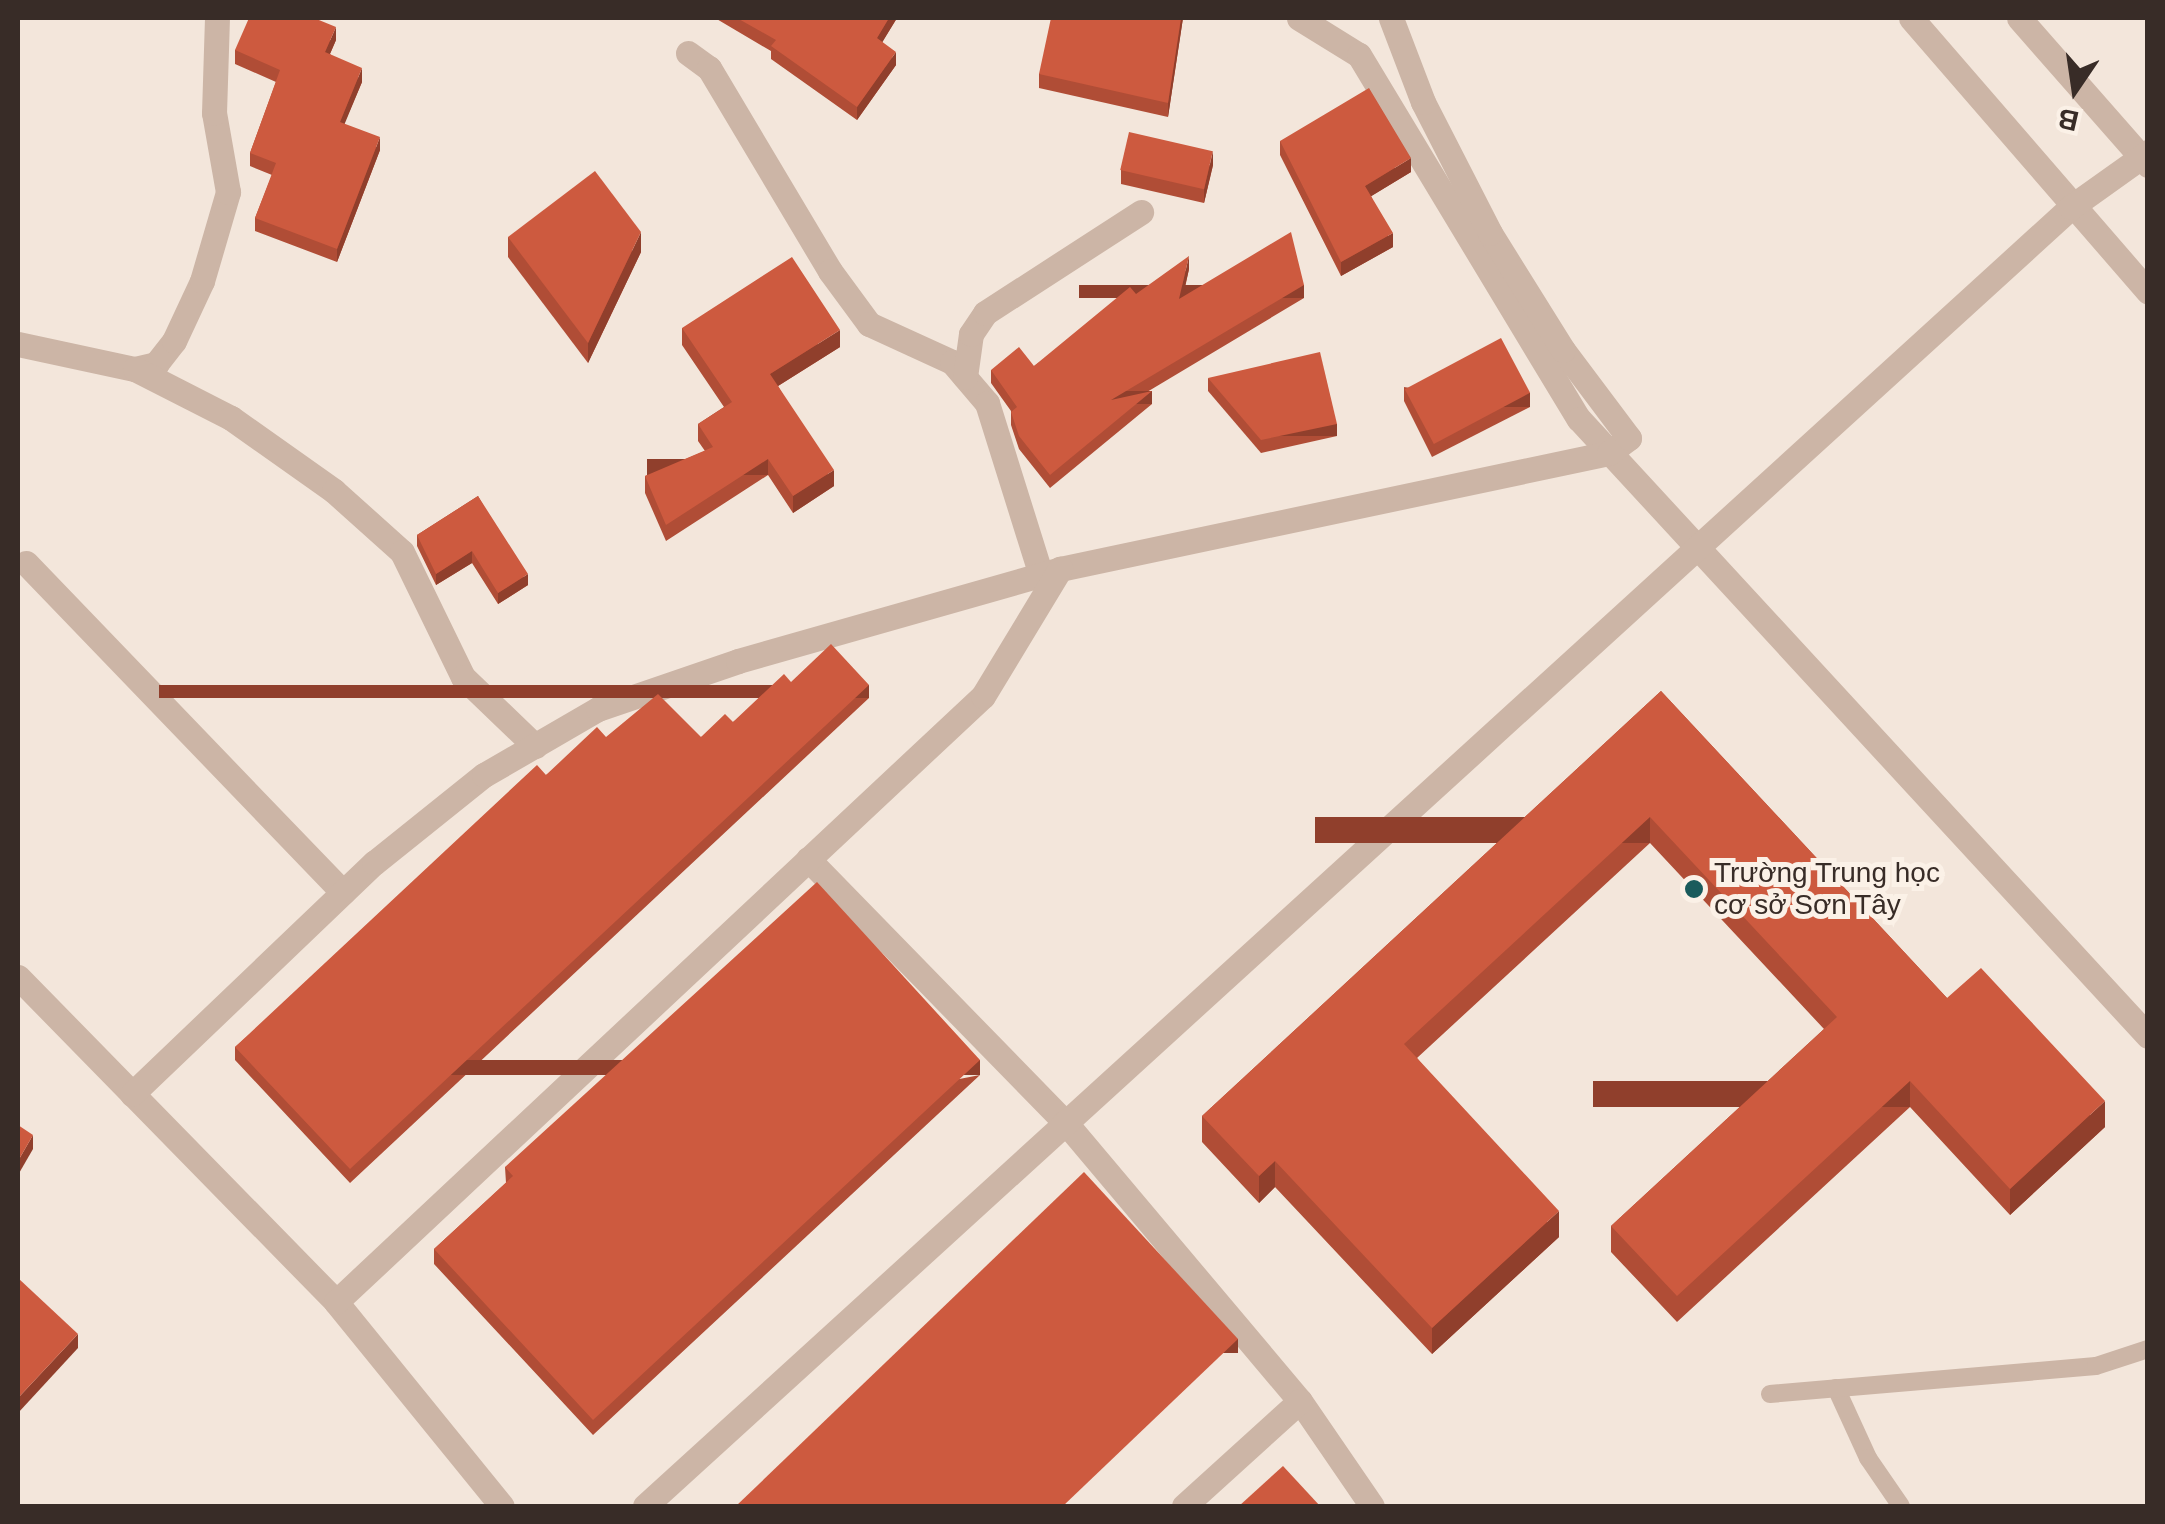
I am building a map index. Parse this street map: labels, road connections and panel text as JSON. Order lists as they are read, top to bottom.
{
  "places": ["Trường Trung học cơ sở Sơn Tây"],
  "north": "bottom"
}
